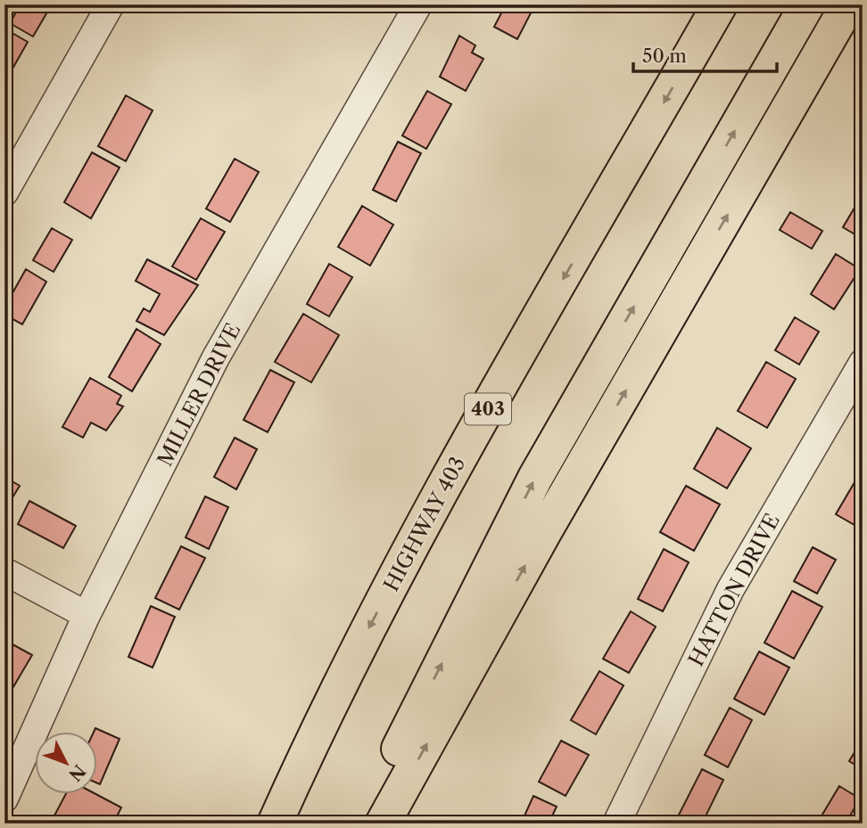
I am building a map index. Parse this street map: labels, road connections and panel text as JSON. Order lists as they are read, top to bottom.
{
  "streets": {
    "highway": ["403", "HIGHWAY 403"],
    "street": ["MILLER DRIVE", "HATTON DRIVE"]
  },
  "scale_bar": "50 m",
  "north": "bottom right"
}
